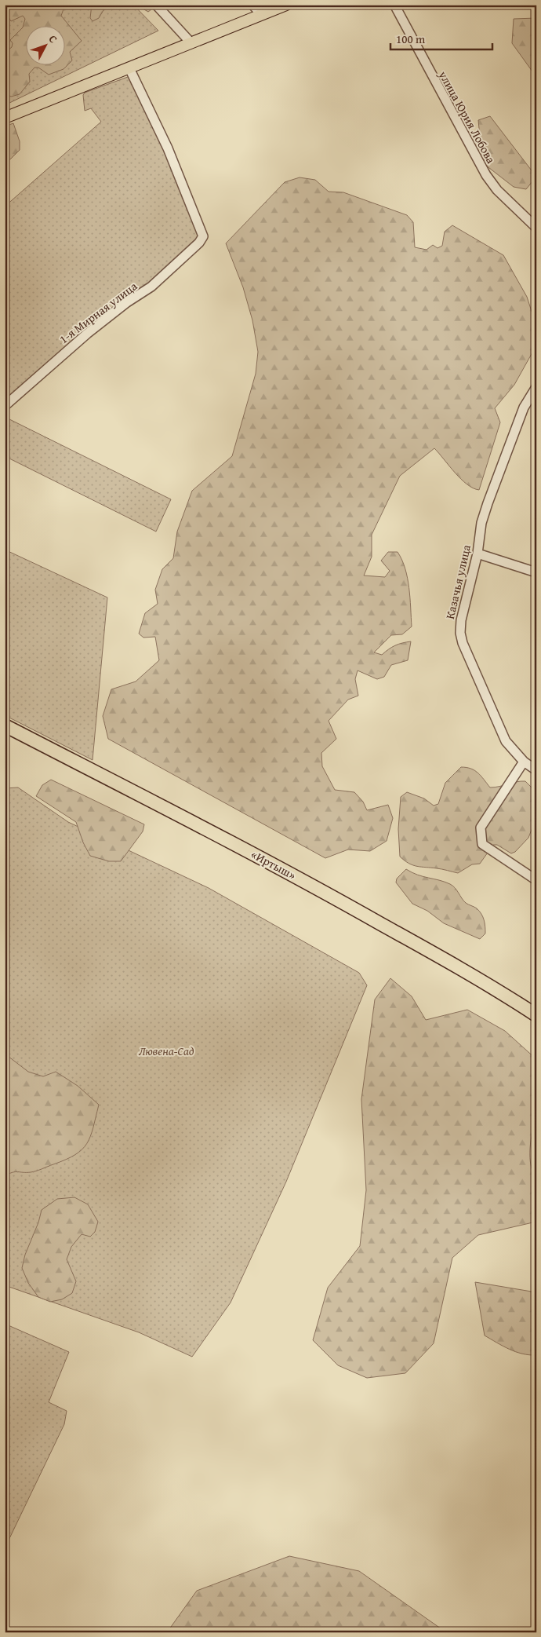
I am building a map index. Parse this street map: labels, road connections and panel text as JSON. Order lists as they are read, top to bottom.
{
  "streets": {
    "highway": ["«Иртыш»"],
    "street": ["улица Юрия Лобова", "1-я Мирная улица", "Казачья улица"]
  },
  "parks": ["Лювена-Сад"],
  "scale_bar": "100 m",
  "north": "top right"
}
